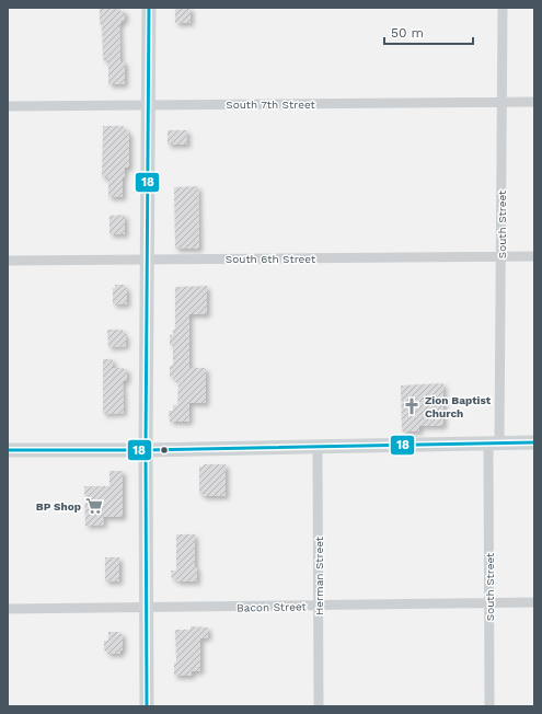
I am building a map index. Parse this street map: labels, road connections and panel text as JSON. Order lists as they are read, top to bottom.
{
  "streets": {
    "street": [
      "South 7th Street",
      "South Street",
      "South 6th Street",
      "Herman Street",
      "Bacon Street"
    ]
  },
  "crossings": [
    ["South 7th Street", "South Street"],
    ["South Street", "South 6th Street"],
    ["South Street", "Bacon Street"],
    ["Herman Street", "Bacon Street"]
  ],
  "places": {
    "church": ["Zion Baptist Church"],
    "supermarket": ["BP Shop"]
  },
  "lines": ["transit line 18"],
  "scale_bar": "50 m"
}
